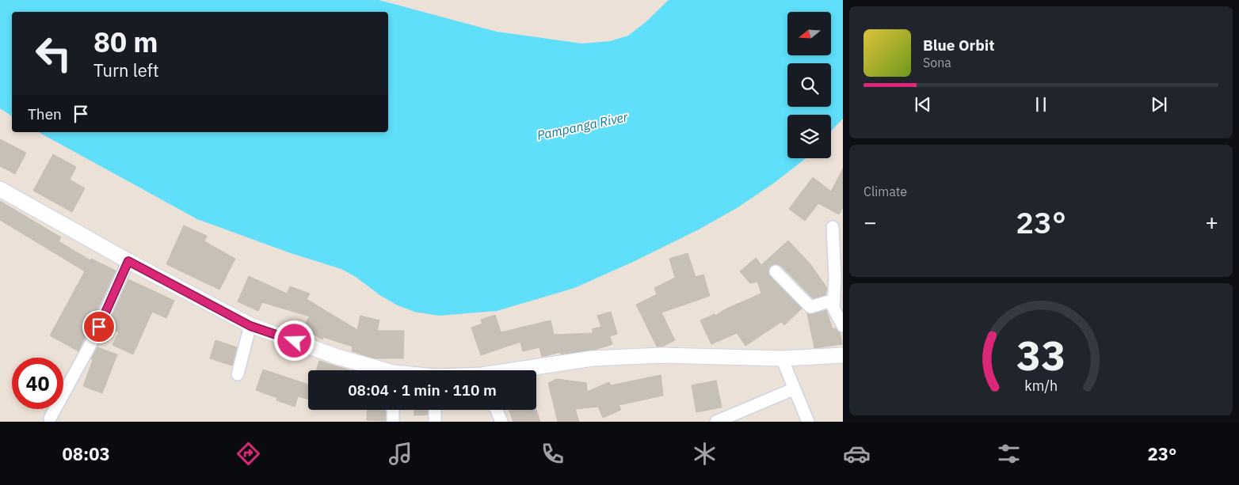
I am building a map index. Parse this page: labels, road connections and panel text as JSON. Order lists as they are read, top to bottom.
{
  "water": ["Pampanga River"],
  "north": "left",
  "page": {
    "turn": ["80 m", "Turn left"],
    "song": ["Blue Orbit", "Sona"],
    "then": "Then",
    "tile": "Climate",
    "heat": ["−", "23°", "+"],
    "limit": "40",
    "trip": "08:04 · 1 min · 110 m",
    "tabs": ["08:03", "23°"],
    "gauge": ["33", "km/h"]
  }
}
